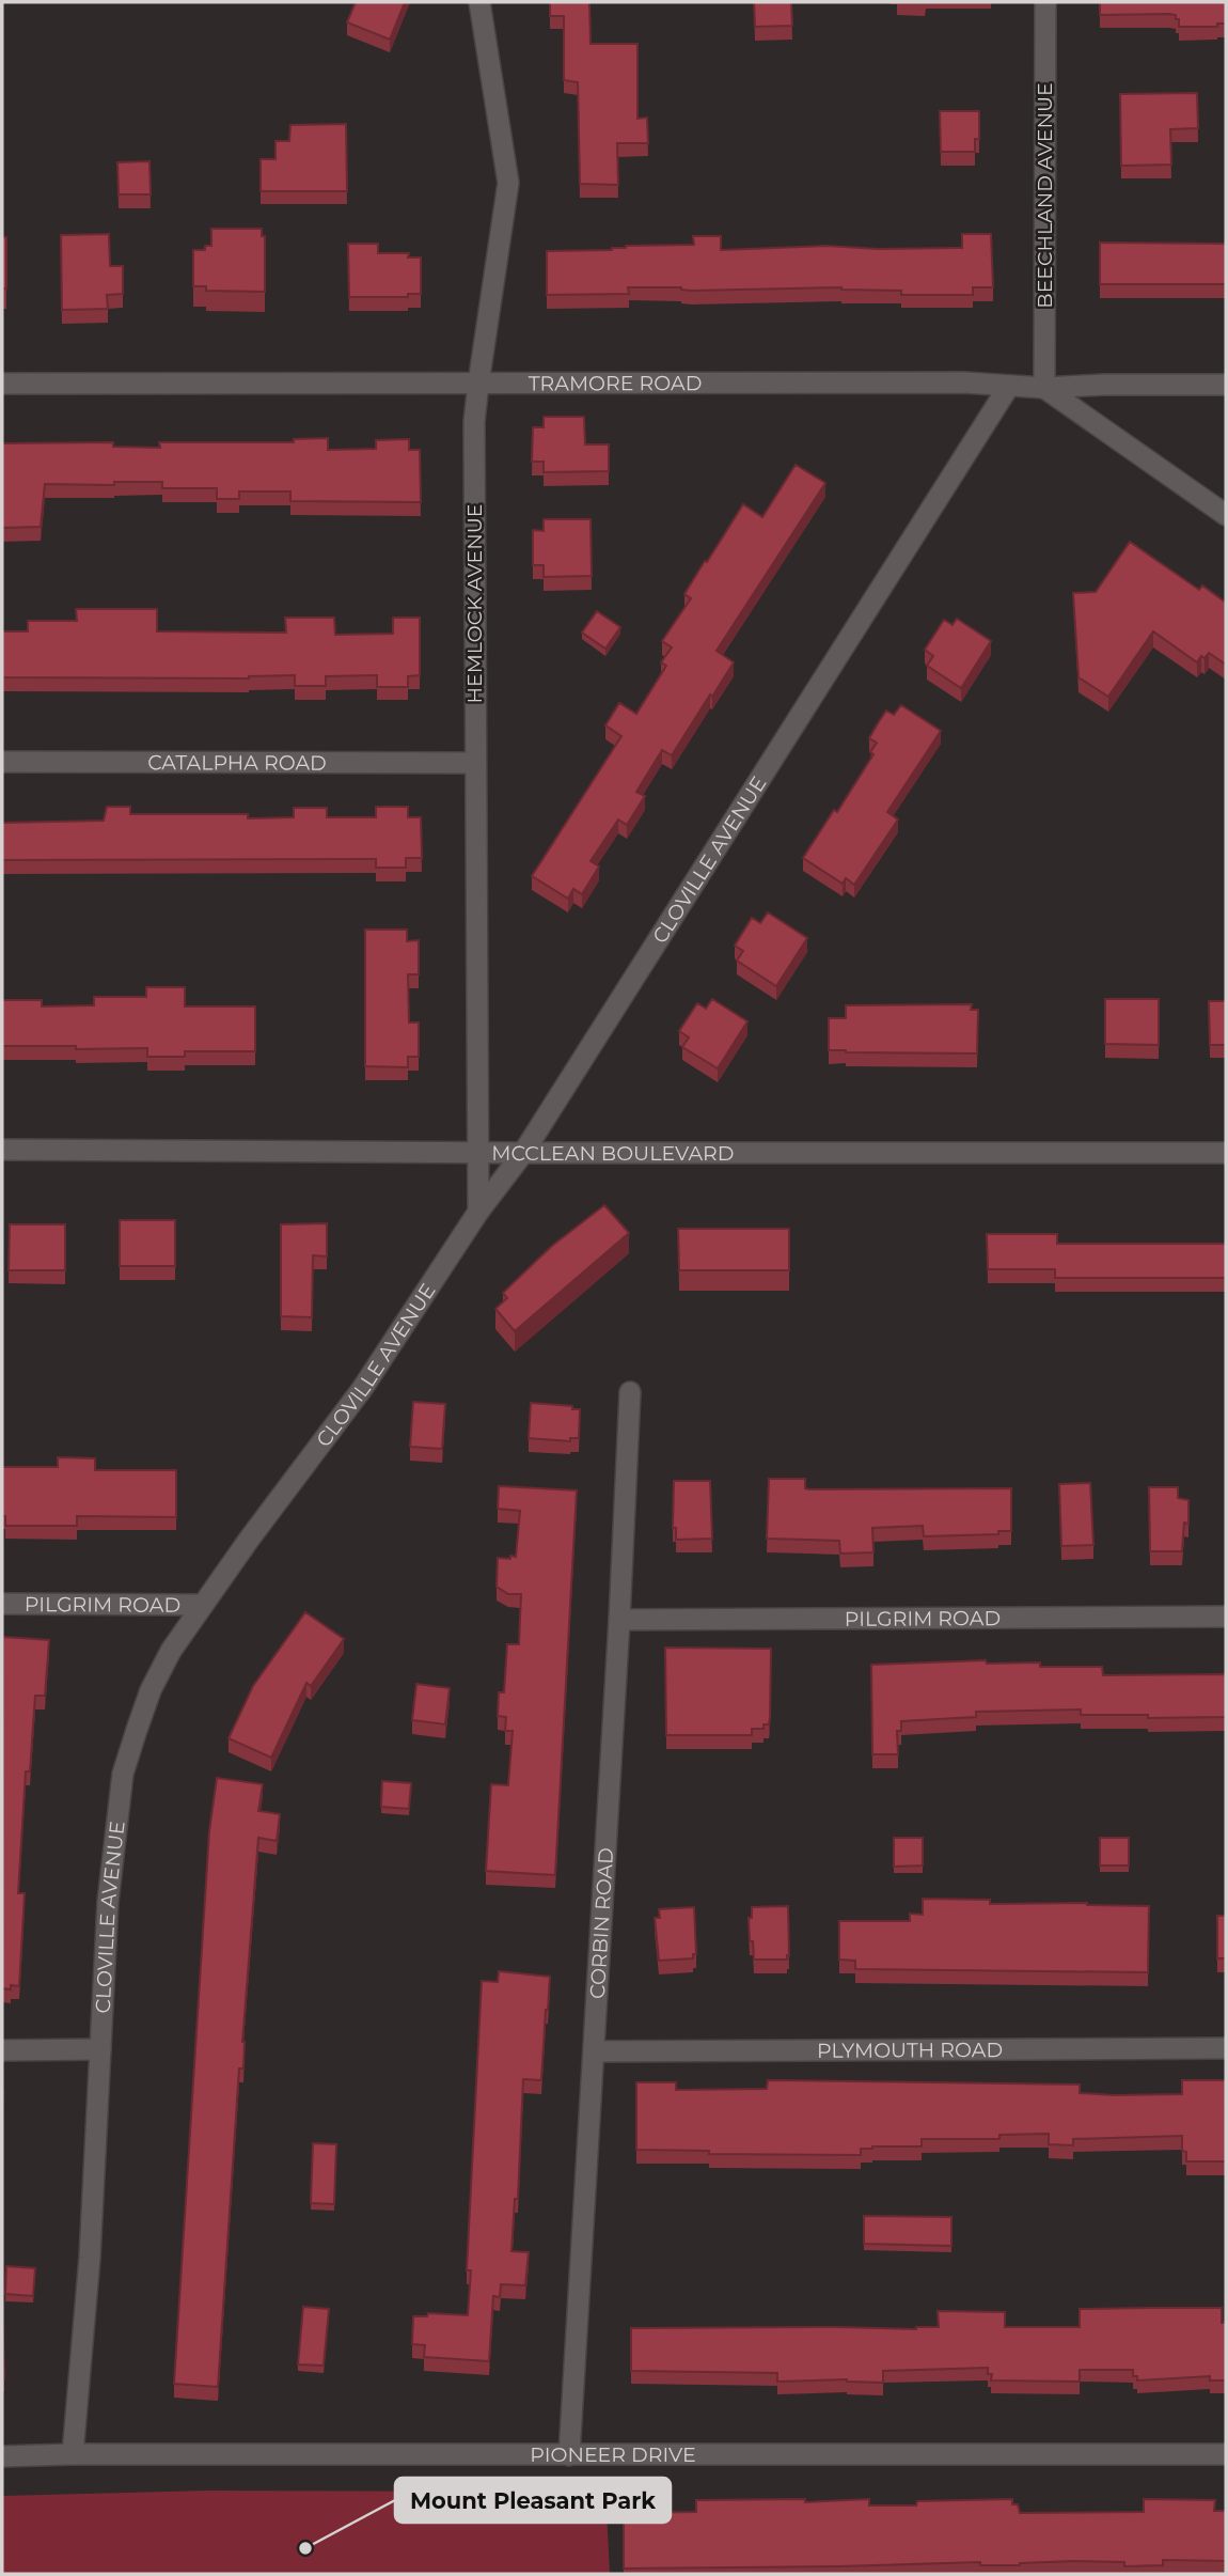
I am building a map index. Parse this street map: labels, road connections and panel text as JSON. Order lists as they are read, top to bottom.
{
  "streets": {
    "street": [
      "BEECHLAND AVENUE",
      "TRAMORE ROAD",
      "HEMLOCK AVENUE",
      "CATALPHA ROAD",
      "CLOVILLE AVENUE",
      "MCCLEAN BOULEVARD",
      "PILGRIM ROAD",
      "CORBIN ROAD",
      "PLYMOUTH ROAD",
      "PIONEER DRIVE"
    ]
  },
  "crossings": [
    ["BEECHLAND AVENUE", "TRAMORE ROAD"],
    ["TRAMORE ROAD", "HEMLOCK AVENUE"],
    ["TRAMORE ROAD", "CLOVILLE AVENUE"],
    ["HEMLOCK AVENUE", "CATALPHA ROAD"],
    ["HEMLOCK AVENUE", "CLOVILLE AVENUE"],
    ["HEMLOCK AVENUE", "MCCLEAN BOULEVARD"],
    ["CLOVILLE AVENUE", "MCCLEAN BOULEVARD"],
    ["CLOVILLE AVENUE", "PILGRIM ROAD"],
    ["CLOVILLE AVENUE", "PIONEER DRIVE"],
    ["PILGRIM ROAD", "CORBIN ROAD"],
    ["CORBIN ROAD", "PLYMOUTH ROAD"],
    ["CORBIN ROAD", "PIONEER DRIVE"]
  ],
  "places": ["Mount Pleasant Park"]
}
